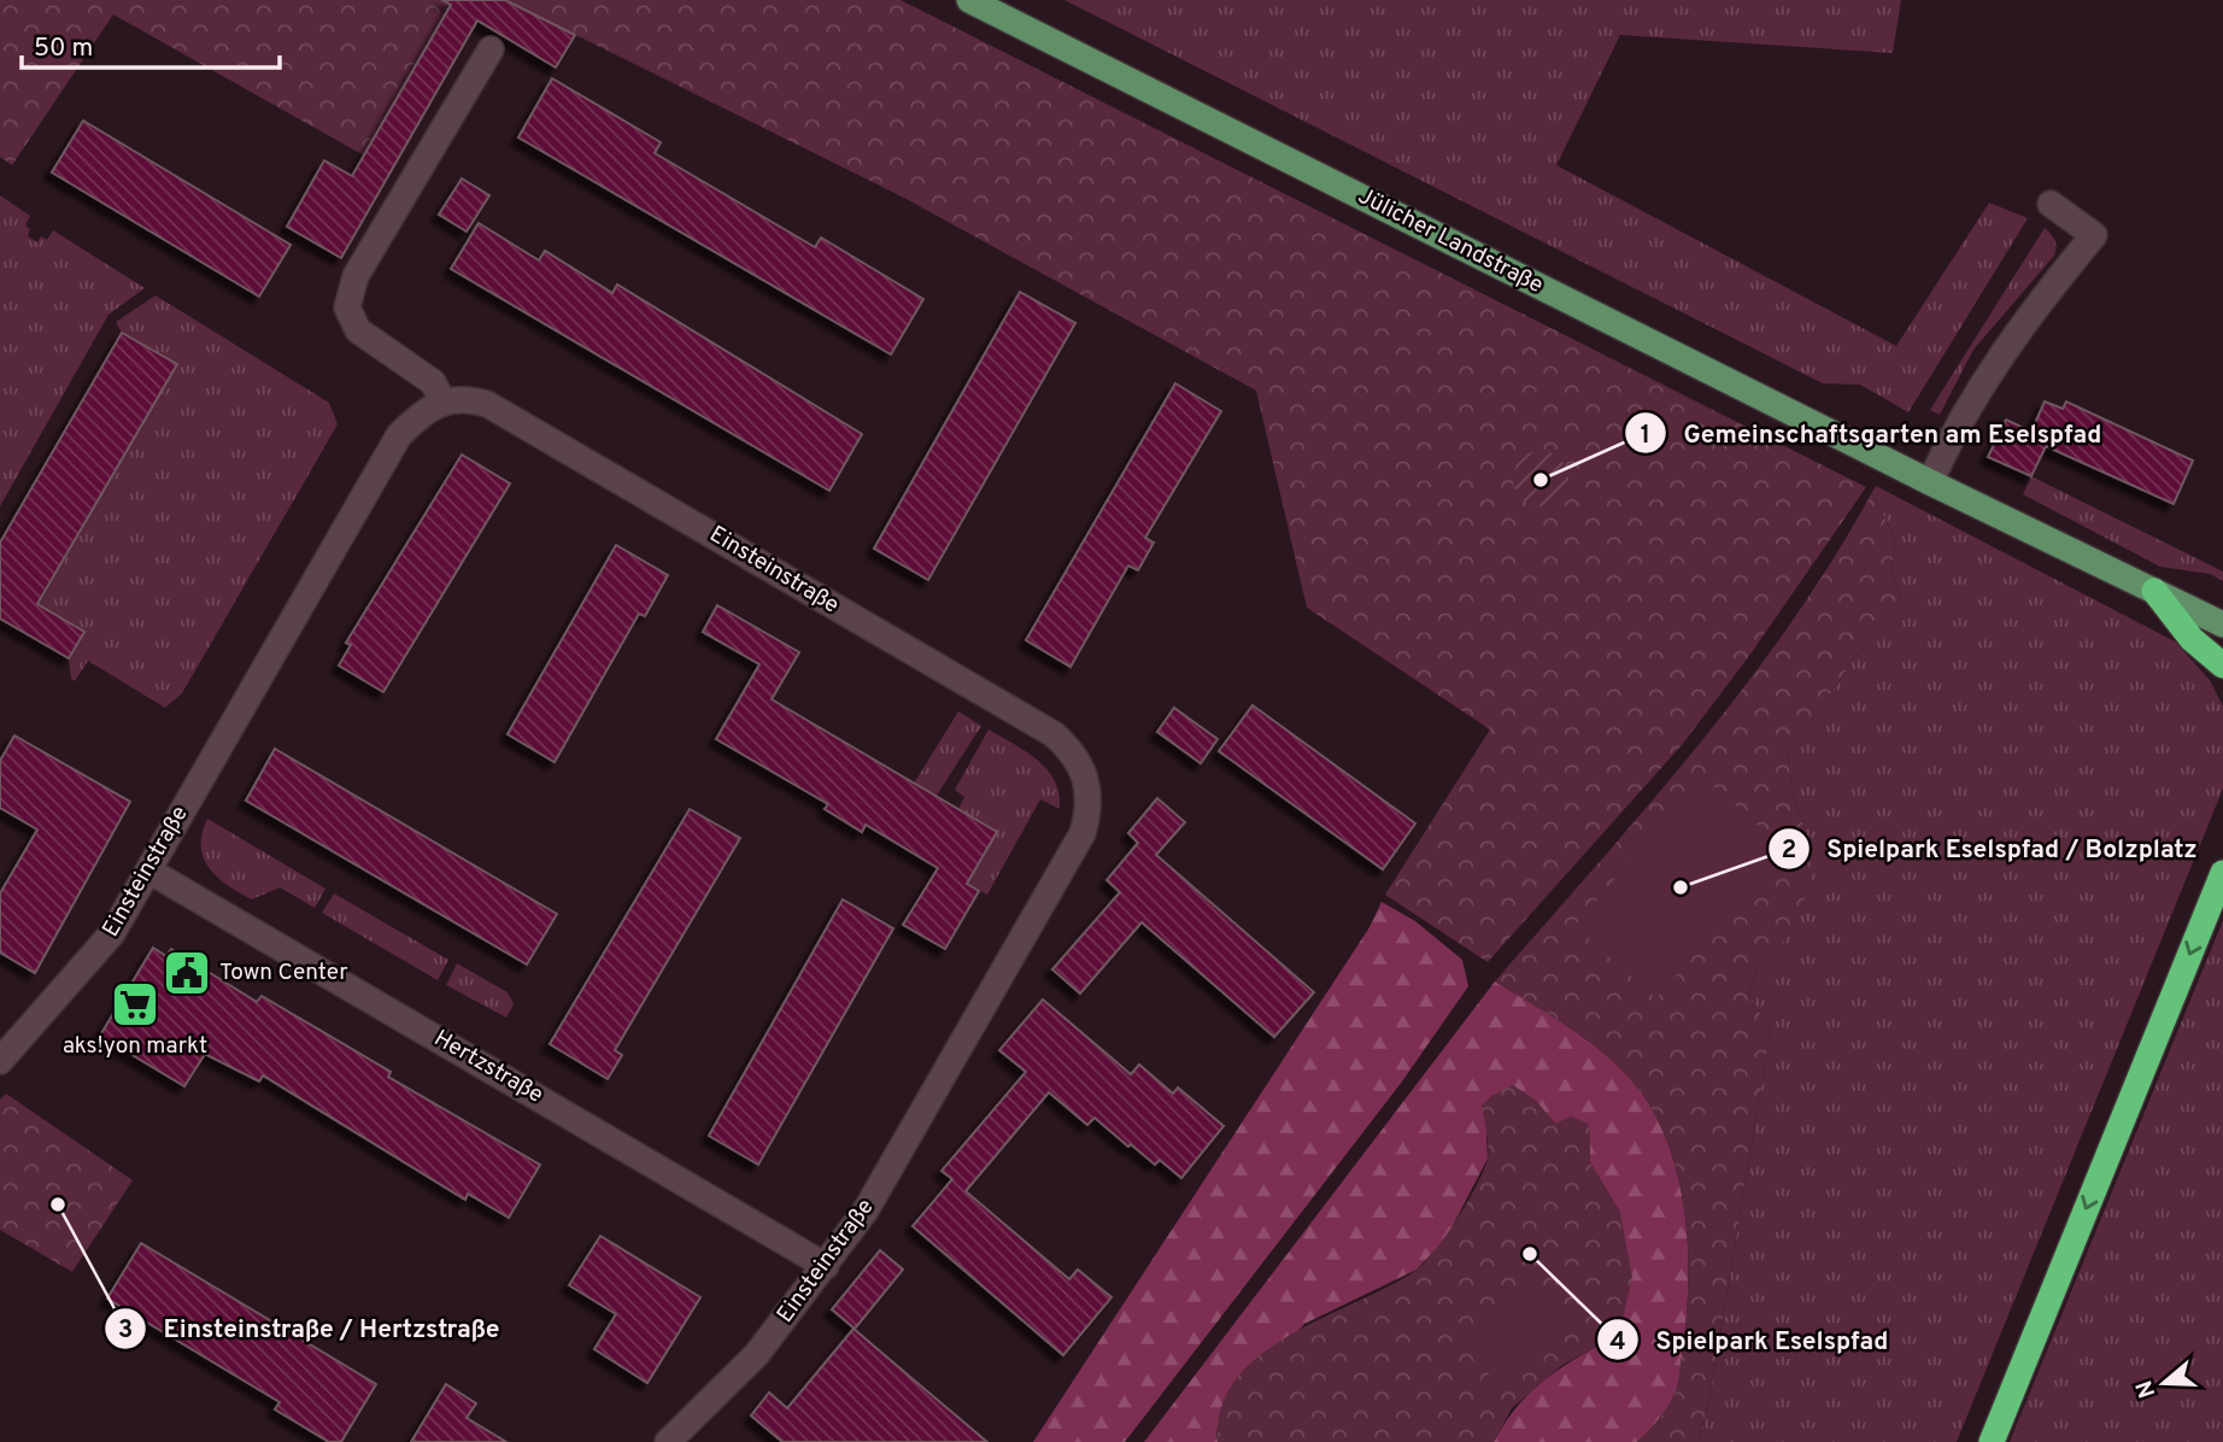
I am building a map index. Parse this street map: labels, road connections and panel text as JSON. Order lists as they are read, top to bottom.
{
  "streets": {
    "main road": ["Jülicher Landstraße"],
    "street": ["Einsteinstraße", "Hertzstraße"]
  },
  "crossings": [
    ["Einsteinstraße", "Hertzstraße"]
  ],
  "places": {
    "other": [
      "Gemeinschaftsgarten am Eselspfad",
      "Spielpark Eselspfad / Bolzplatz",
      "Einsteinstraße / Hertzstraße",
      "Spielpark Eselspfad"
    ],
    "public building": ["Town Center"],
    "supermarket": ["aks!yon markt"]
  },
  "scale_bar": "50 m",
  "north": "left"
}
